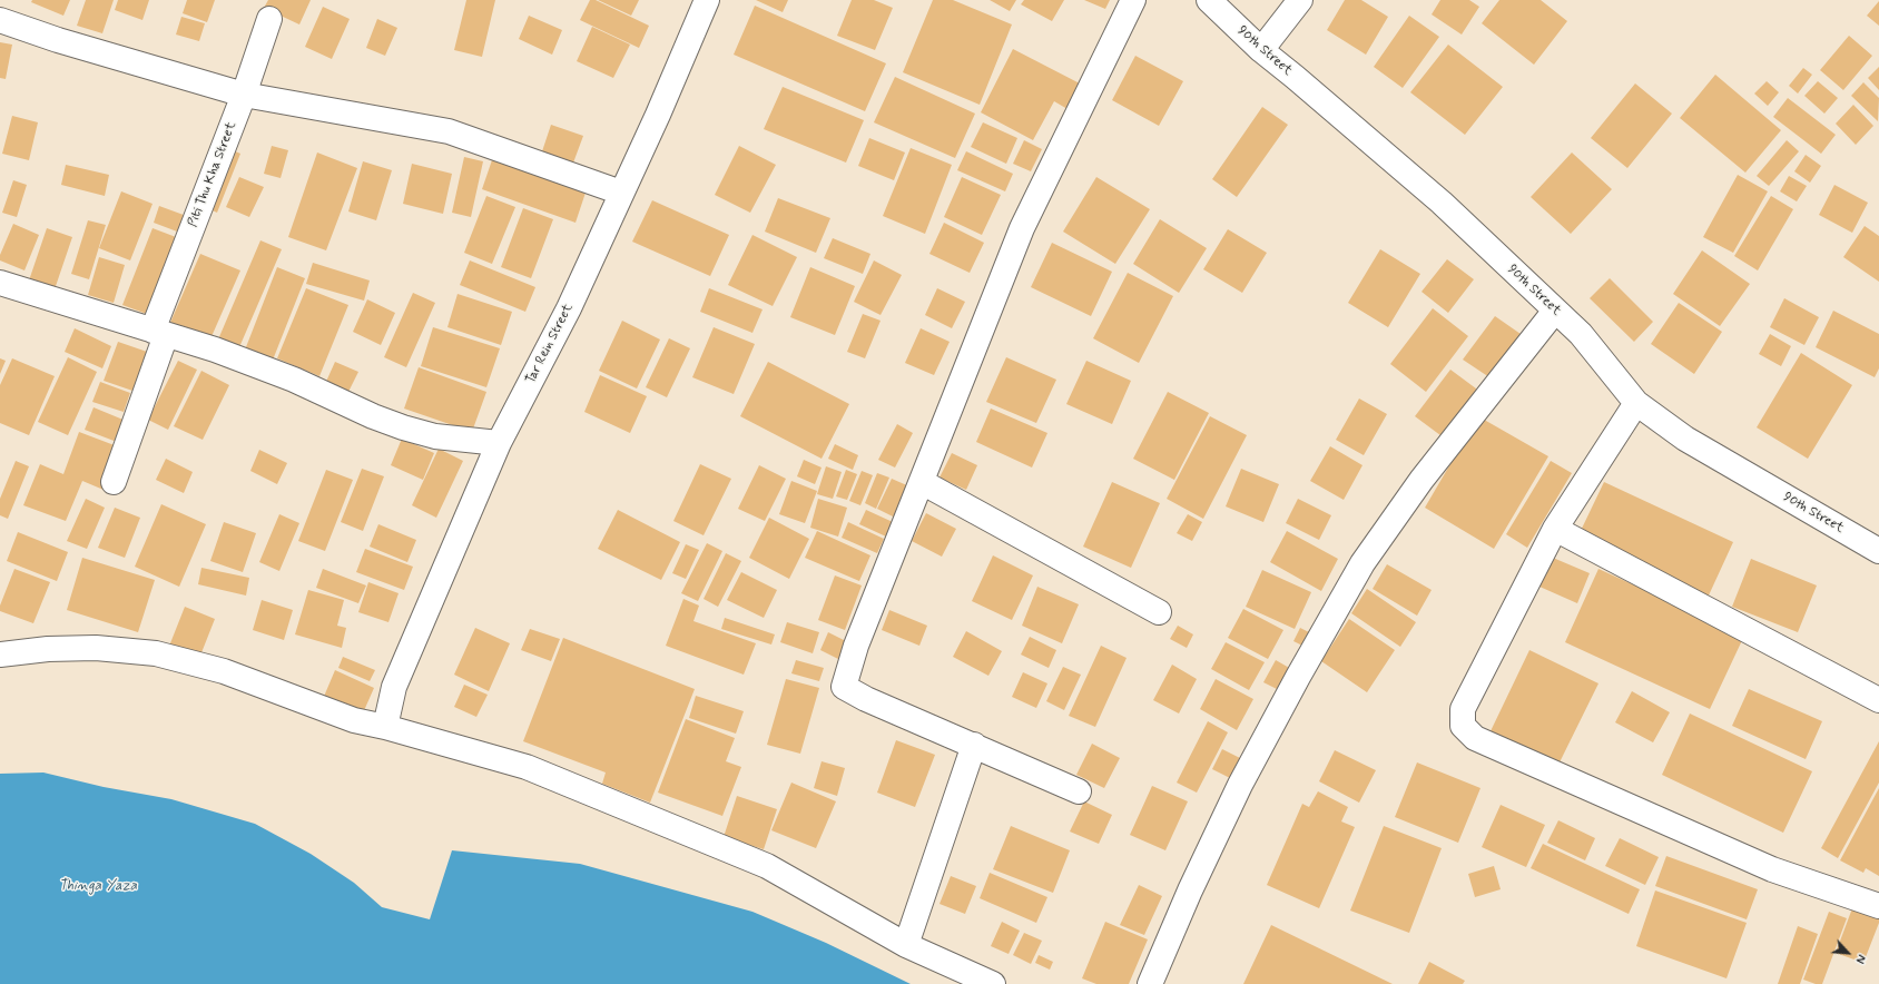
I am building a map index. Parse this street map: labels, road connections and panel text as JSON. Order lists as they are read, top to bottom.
{
  "streets": {
    "street": ["90th Street", "Piti Thu Kha Street", "Tar Rein Street"]
  },
  "water": ["Thinga Yaza"],
  "north": "bottom right"
}
